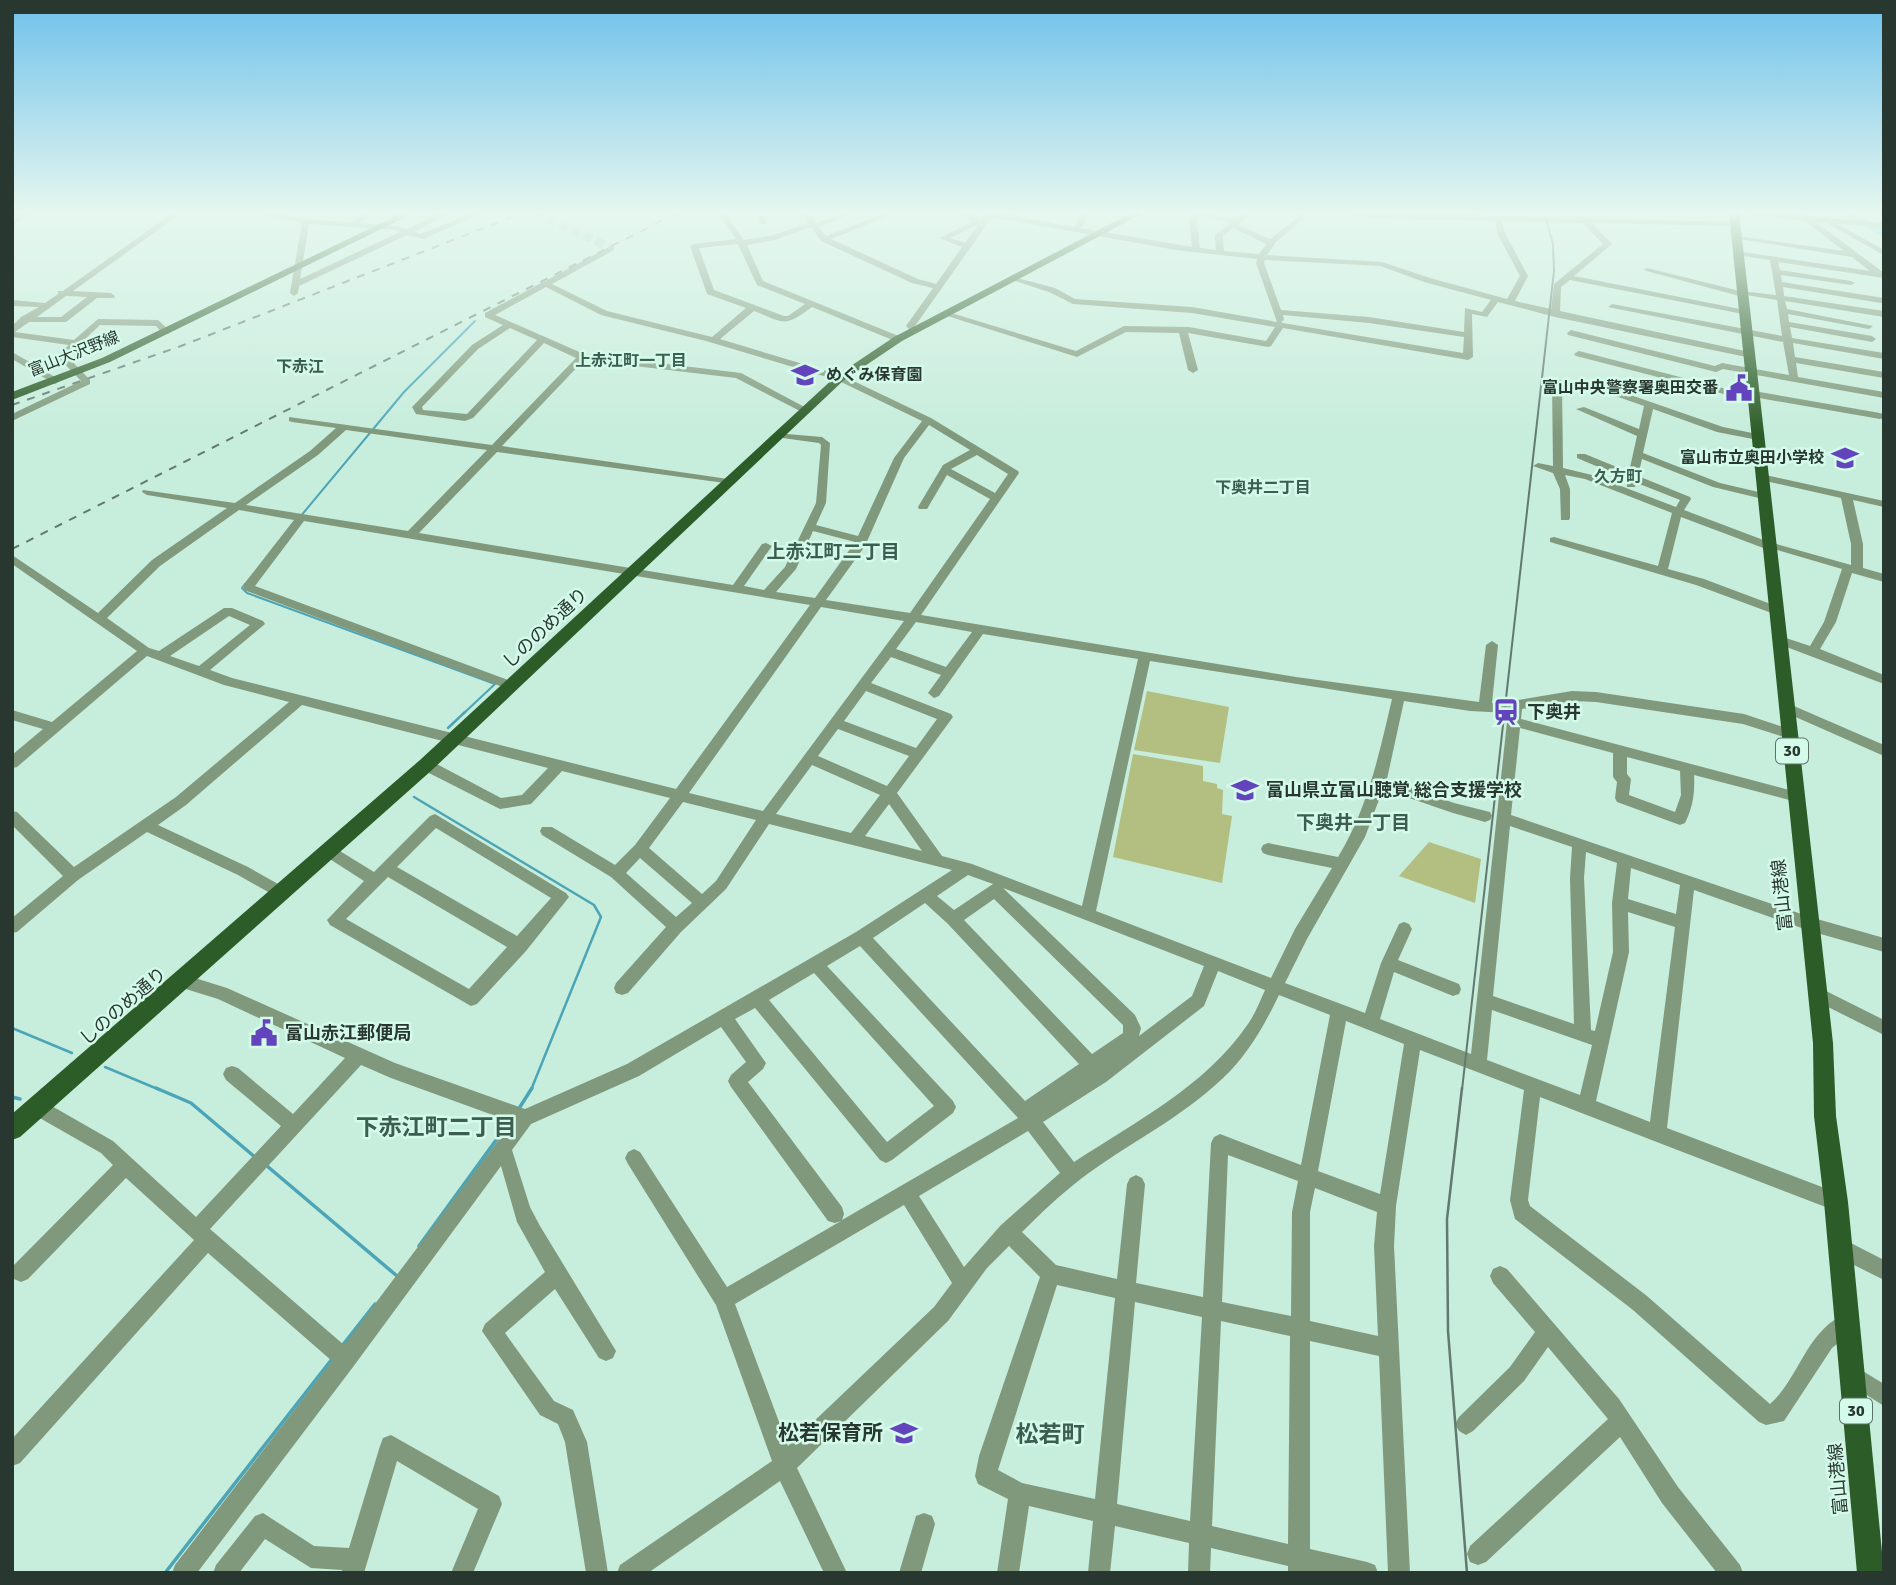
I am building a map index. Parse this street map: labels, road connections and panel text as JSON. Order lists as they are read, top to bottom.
{
  "streets": {
    "main road": [
      "富山大沢野線",
      "しののめ通り",
      "30",
      "富山港線"
    ]
  },
  "districts": [
    "上赤江町一丁目",
    "下赤江",
    "久方町",
    "下奥井二丁目",
    "上赤江町二丁目",
    "下奥井一丁目",
    "下赤江町二丁目",
    "松若町"
  ],
  "places": {
    "school or university": [
      "めぐみ保育園",
      "富山市立奥田小学校",
      "富山県立富山聴覚 総合支援学校",
      "松若保育所"
    ],
    "public building": ["富山中央警察署奥田交番", "富山赤江郵便局"],
    "station": ["下奥井"]
  }
}
